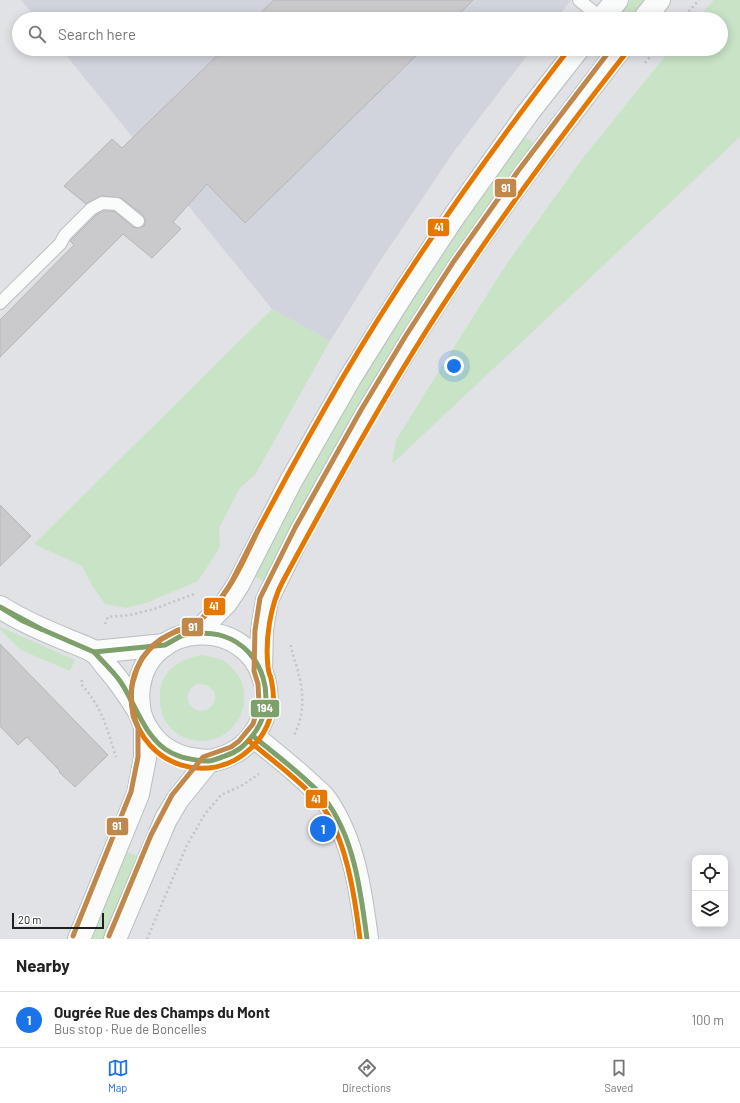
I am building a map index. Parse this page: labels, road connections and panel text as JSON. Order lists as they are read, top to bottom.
{
  "lines": ["transit line 41", "transit line 91", "transit line 194"],
  "scale_bar": "20 m",
  "page": {
    "search": "Search here",
    "pins": "1",
    "scale": "20 m",
    "heading": "Nearby",
    "list": [
      {
        "mark": "1",
        "name": "Ougrée Rue des Champs du Mont",
        "note": "Bus stop · Rue de Boncelles",
        "value": "100 m"
      }
    ],
    "nav": ["Map", "Directions", "Saved"]
  }
}
